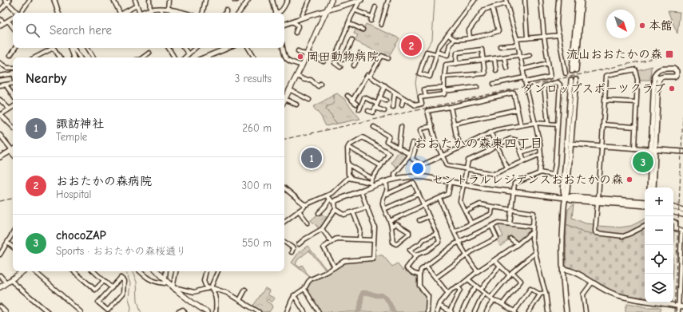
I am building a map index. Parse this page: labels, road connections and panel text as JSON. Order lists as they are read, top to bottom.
{
  "districts": ["おおたかの森東四丁目"],
  "places": {
    "other": [
      "本館",
      "岡田動物病院",
      "ダンロップスポーツクラブ",
      "セントラルレジデンスおおたかの森"
    ],
    "transit": ["流山おおたかの森"]
  },
  "north": "bottom right",
  "page": {
    "search": "Search here",
    "pins": ["2", "1", "3"],
    "heading": ["Nearby", "3 results"],
    "list": [
      {
        "mark": "1",
        "name": "諏訪神社",
        "note": "Temple",
        "value": "260 m"
      },
      {
        "mark": "2",
        "name": "おおたかの森病院",
        "note": "Hospital",
        "value": "300 m"
      },
      {
        "mark": "3",
        "name": "chocoZAP",
        "note": "Sports · おおたかの森桜通り",
        "value": "550 m"
      }
    ],
    "map_buttons": ["+", "−"]
  }
}
